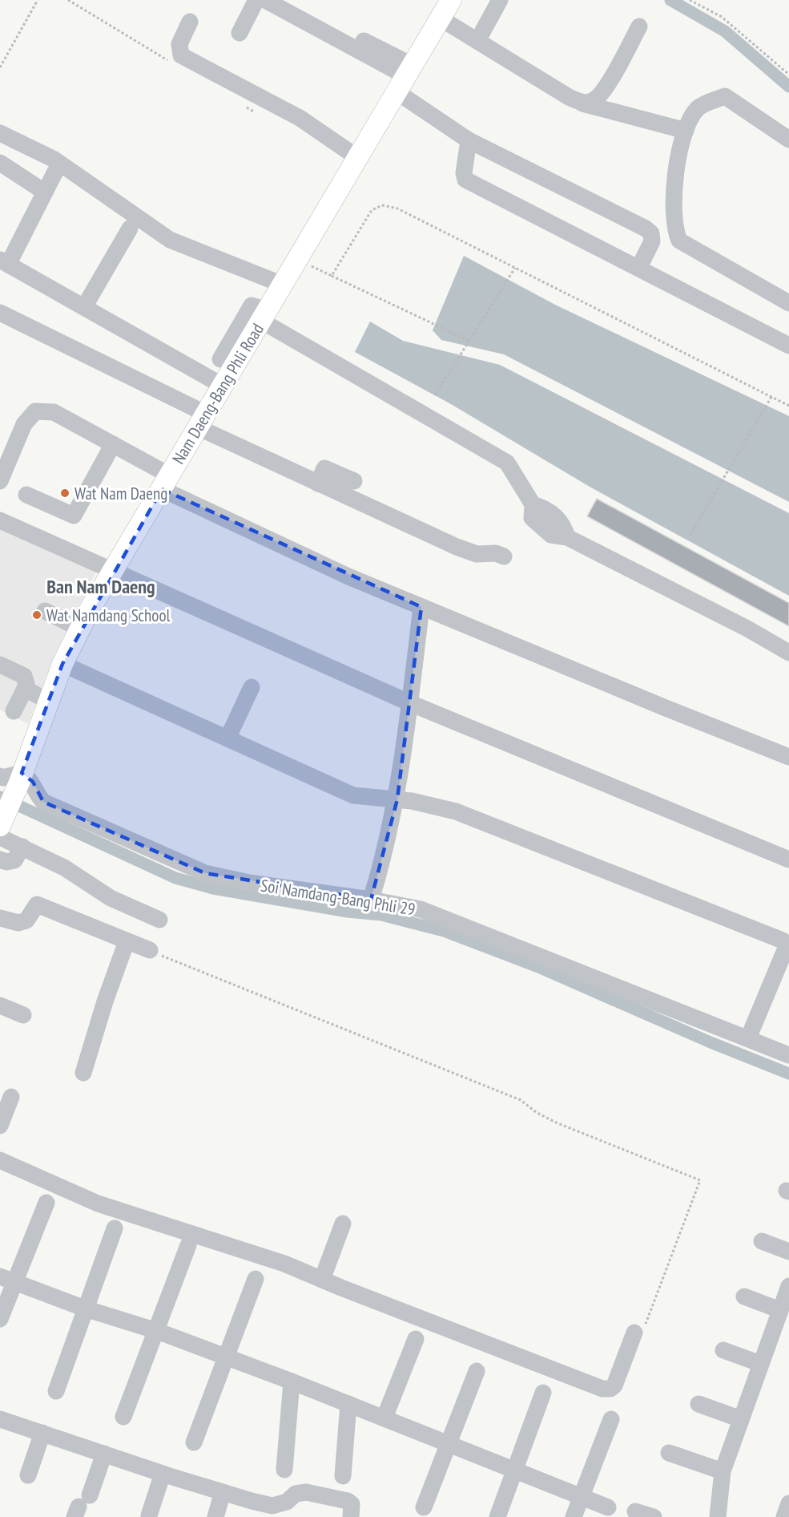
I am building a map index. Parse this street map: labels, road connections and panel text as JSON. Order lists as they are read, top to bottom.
{
  "streets": {
    "main road": ["Nam Daeng-Bang Phli Road"],
    "street": ["Soi Namdang-Bang Phli 29"]
  },
  "crossings": [
    ["Nam Daeng-Bang Phli Road", "Soi Namdang-Bang Phli 29"]
  ],
  "districts": ["Ban Nam Daeng"],
  "places": ["Wat Nam Daeng", "Wat Namdang School"]
}
